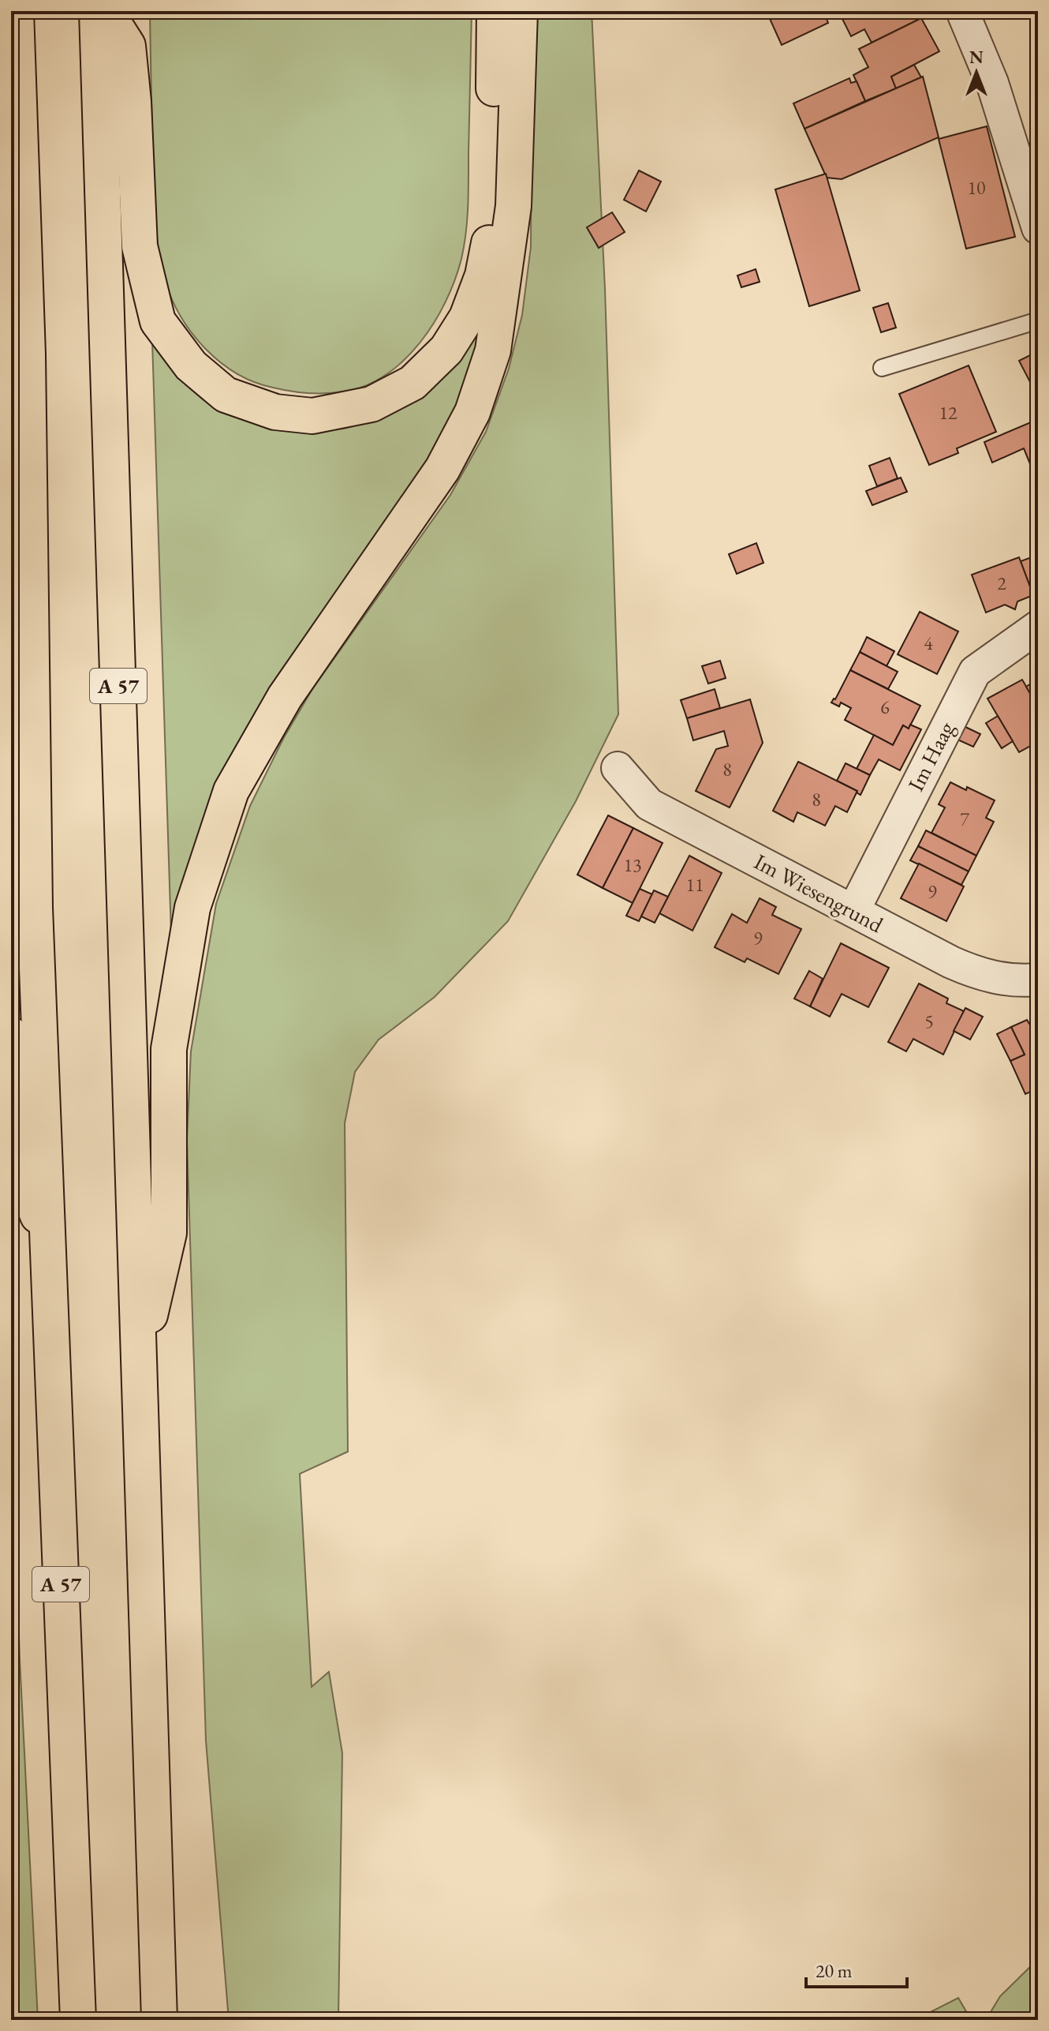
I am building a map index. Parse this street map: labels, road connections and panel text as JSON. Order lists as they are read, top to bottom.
{
  "streets": {
    "highway": ["A 57"],
    "street": ["Im Haag", "Im Wiesengrund"]
  },
  "crossings": [
    ["Im Haag", "Im Wiesengrund"]
  ],
  "house_numbers": [
    "10",
    "12",
    "2",
    "4",
    "6",
    "8",
    "8",
    "7",
    "13",
    "11",
    "9",
    "9",
    "5"
  ],
  "scale_bar": "20 m",
  "north": "top"
}
